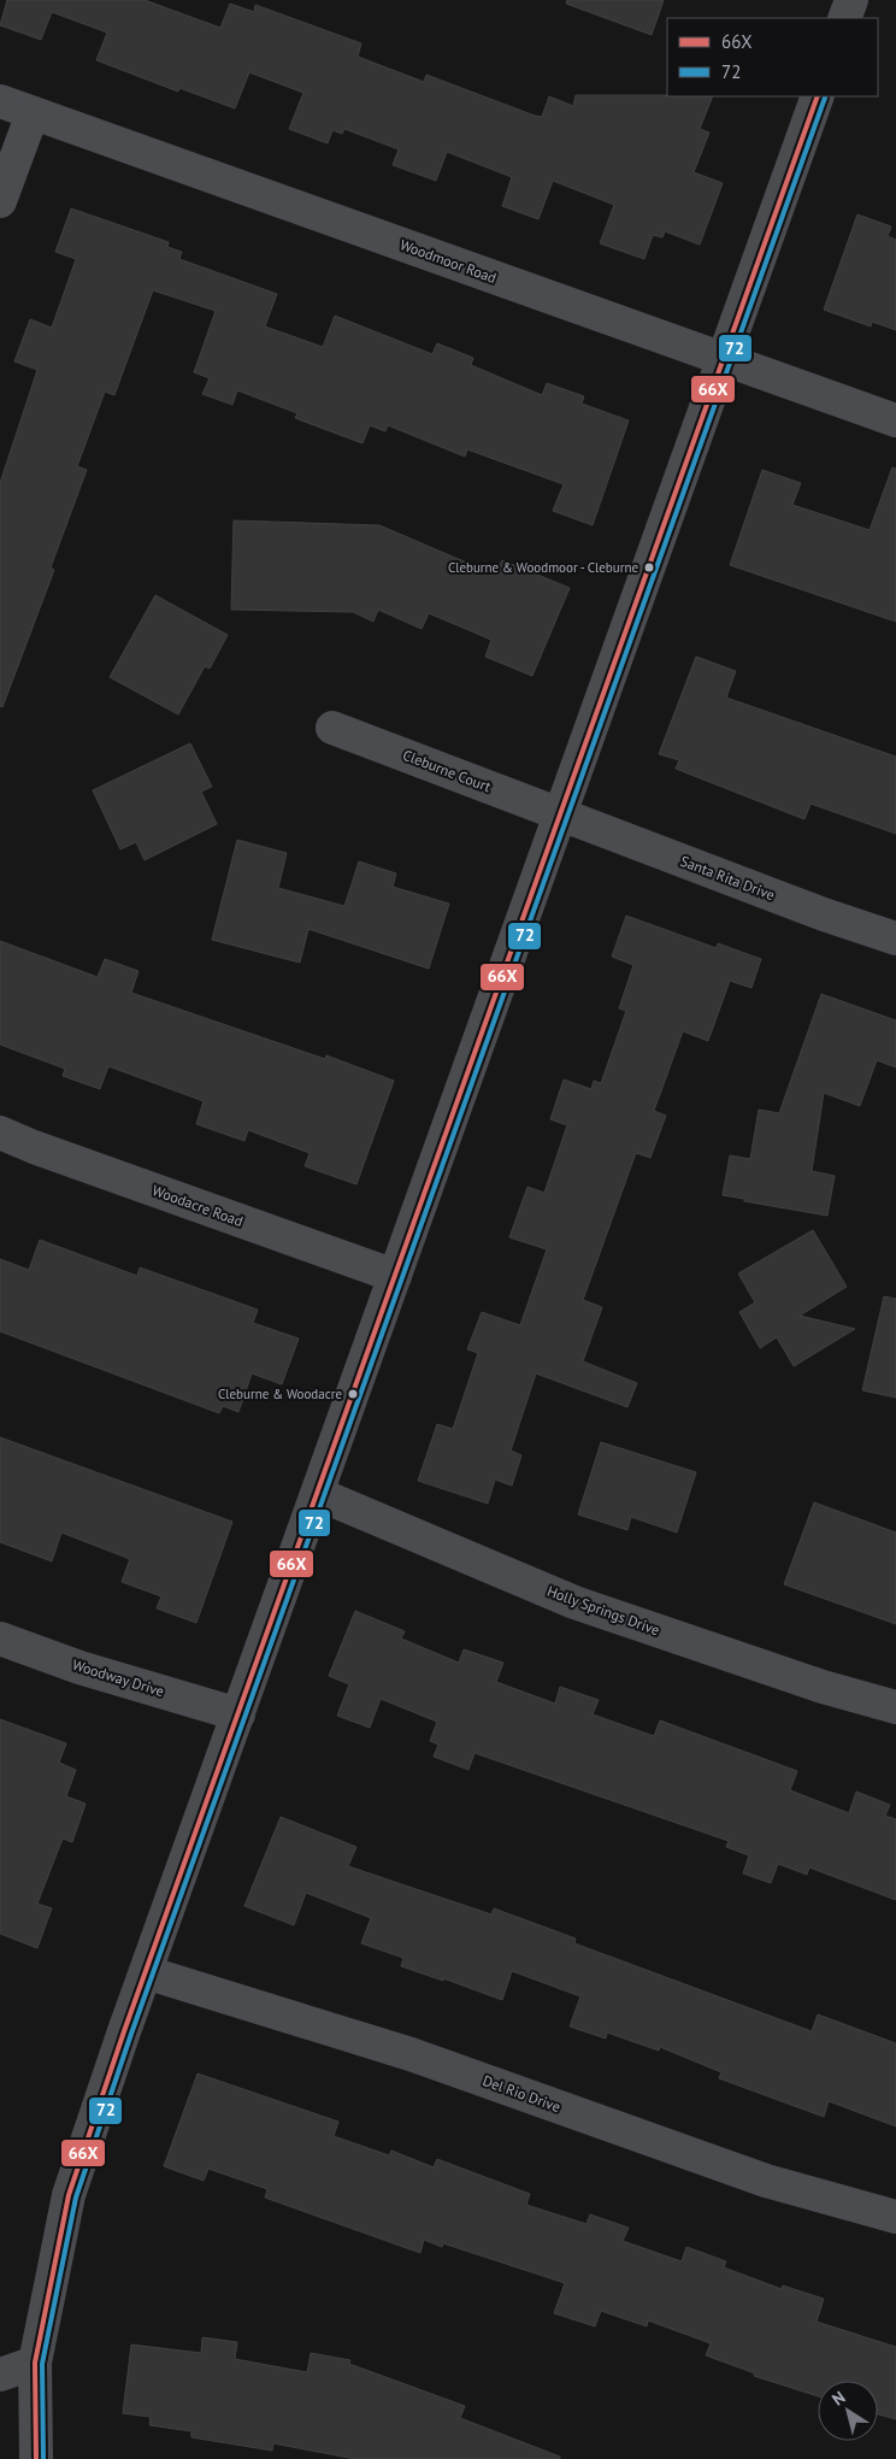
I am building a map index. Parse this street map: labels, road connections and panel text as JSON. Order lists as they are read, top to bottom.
{
  "streets": {
    "street": [
      "Woodmoor Road",
      "Cleburne Court",
      "Santa Rita Drive",
      "Woodacre Road",
      "Holly Springs Drive",
      "Woodway Drive",
      "Del Rio Drive"
    ]
  },
  "crossings": [
    ["Cleburne Court", "Santa Rita Drive"]
  ],
  "places": ["Cleburne & Woodmoor - Cleburne", "Cleburne & Woodacre"],
  "lines": ["transit line 66X", "transit line 72"],
  "legend": ["66X", "72"],
  "north": "top left"
}
